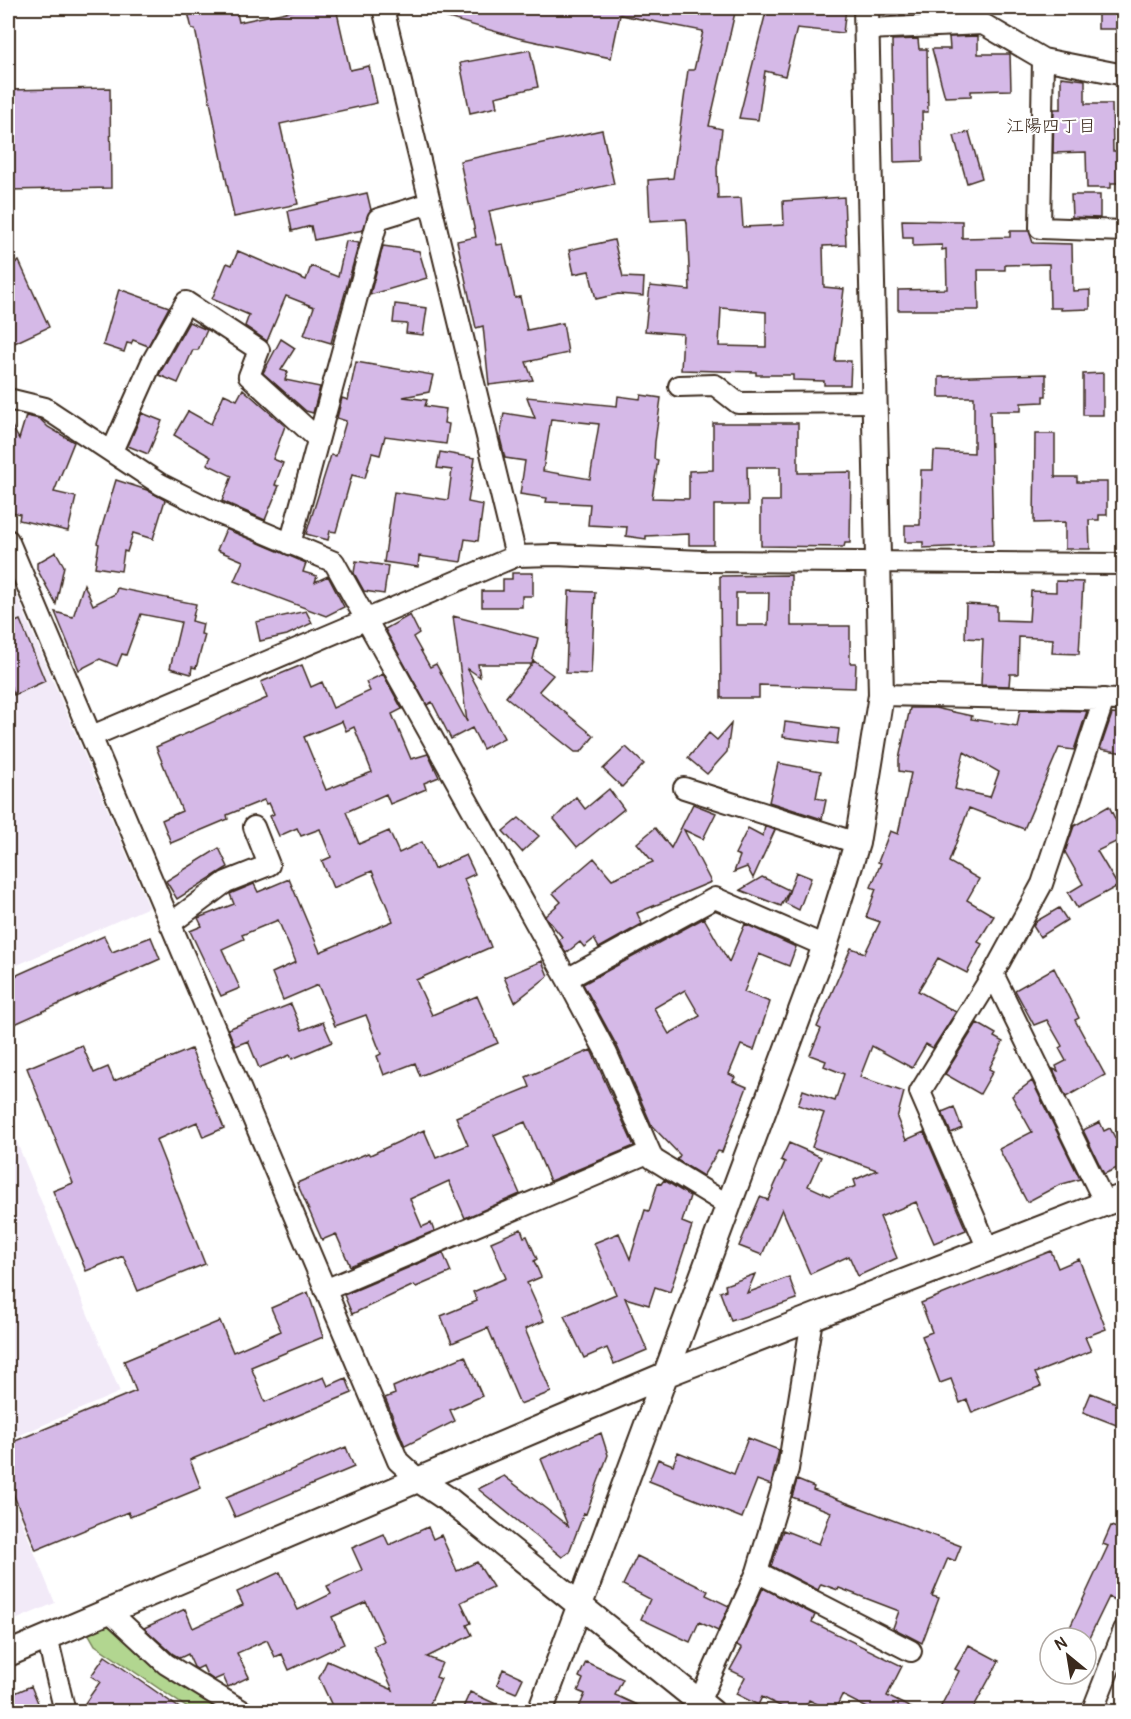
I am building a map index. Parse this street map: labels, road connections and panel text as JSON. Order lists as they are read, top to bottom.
{
  "districts": ["江陽四丁目"],
  "north": "top left"
}
